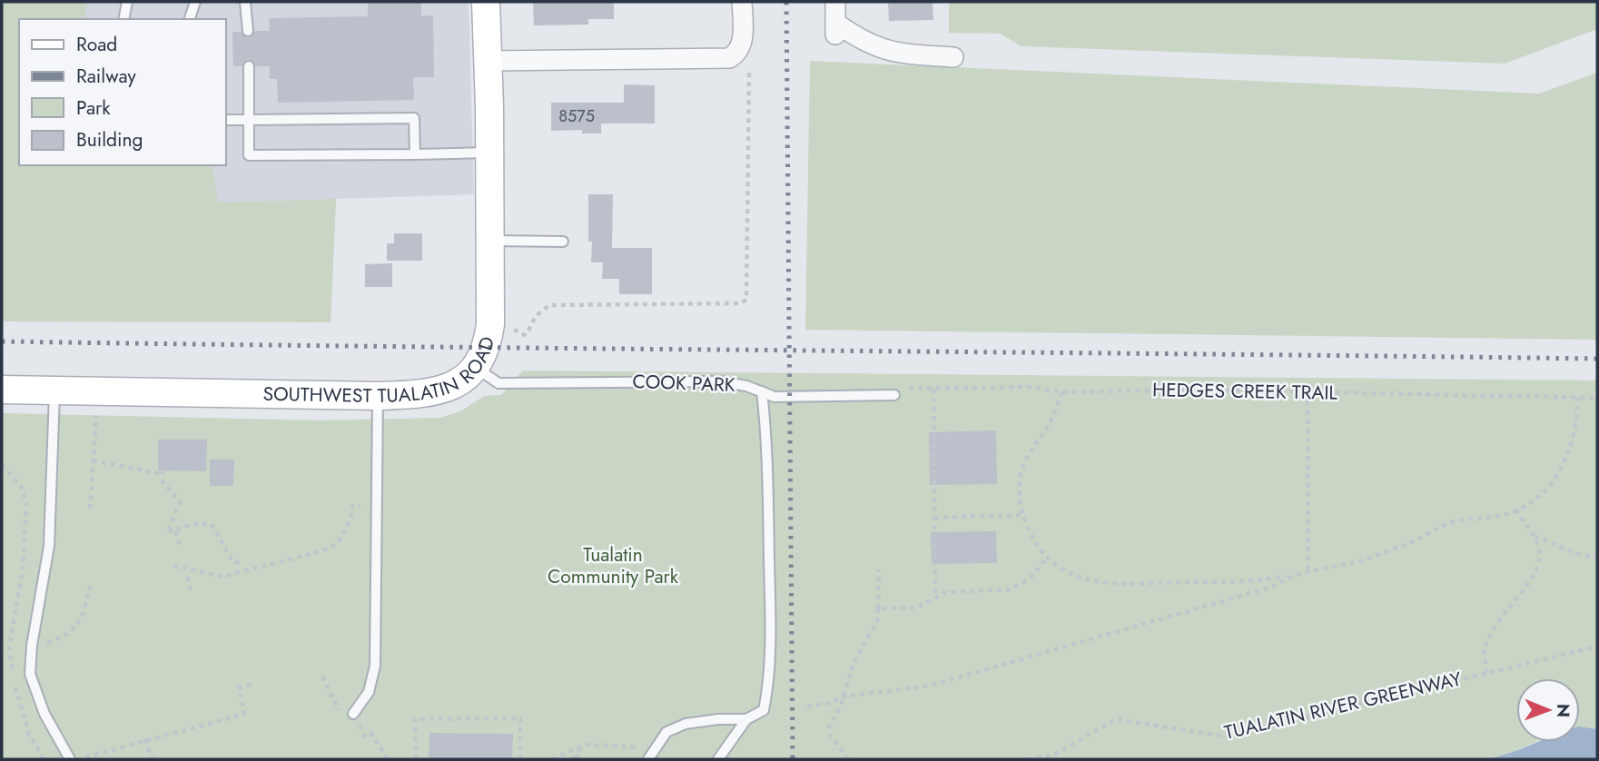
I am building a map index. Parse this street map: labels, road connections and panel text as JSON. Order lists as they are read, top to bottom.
{
  "streets": {
    "main road": ["SOUTHWEST TUALATIN ROAD"],
    "lane": ["COOK PARK"],
    "path": ["HEDGES CREEK TRAIL", "TUALATIN RIVER GREENWAY"]
  },
  "crossings": [
    ["SOUTHWEST TUALATIN ROAD", "COOK PARK"],
    ["COOK PARK", "HEDGES CREEK TRAIL"]
  ],
  "parks": ["Tualatin Community Park"],
  "house_numbers": ["8575"],
  "legend": [
    "Road",
    "Railway",
    "Park",
    "Building"
  ],
  "north": "right"
}
